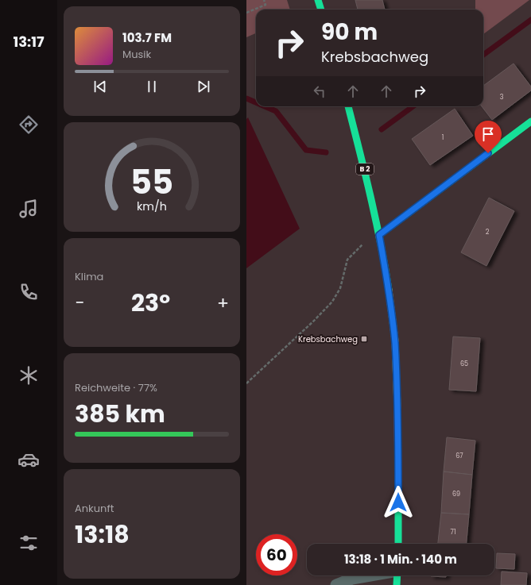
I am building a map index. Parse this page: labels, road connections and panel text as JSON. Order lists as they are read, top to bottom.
{
  "streets": {
    "main road": ["B 2"]
  },
  "places": {
    "transit": ["Krebsbachweg"]
  },
  "house_numbers": [
    "3",
    "1",
    "2",
    "65",
    "67",
    "69",
    "71"
  ],
  "page": {
    "tabs": "13:17",
    "turn": ["90 m", "Krebsbachweg"],
    "song": ["103.7 FM", "Musik"],
    "tile": [
      "Klima",
      ["Reichweite · 77%", "385 km"],
      ["Ankunft", "13:18"]
    ],
    "heat": ["−", "23°", "+"],
    "limit": "60",
    "trip": "13:18 · 1 Min. · 140 m",
    "gauge": ["55", "km/h"]
  }
}
